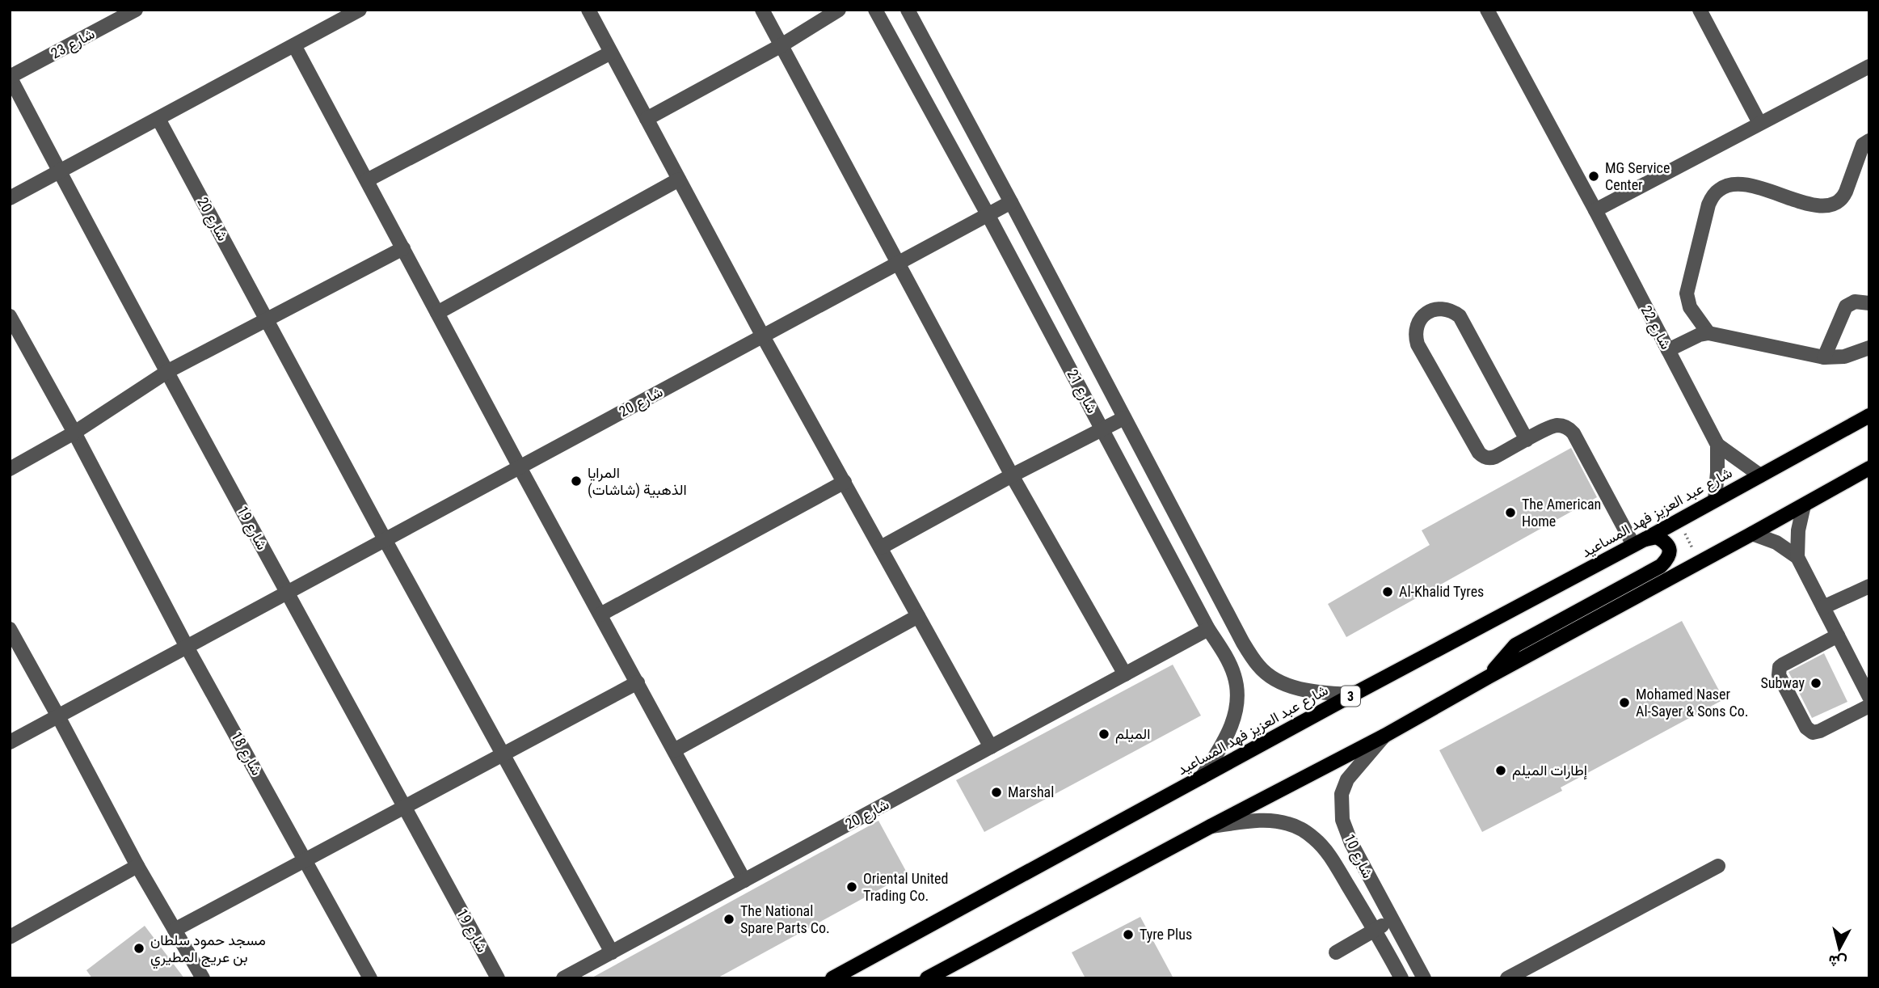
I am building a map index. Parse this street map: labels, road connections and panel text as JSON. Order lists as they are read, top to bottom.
{
  "streets": {
    "main road": ["شارع عبد العزيز فهد المساعيد", "3"],
    "street": [
      "شارع 23",
      "شارع 20",
      "شارع 22",
      "شارع 21",
      "شارع 19",
      "شارع 18",
      "شارع 10"
    ]
  },
  "crossings": [
    ["شارع 23", "شارع 19"],
    ["شارع 20", "شارع 21"],
    ["شارع 20", "شارع 19"],
    ["شارع 22", "شارع عبد العزيز فهد المساعيد"],
    ["شارع 21", "شارع عبد العزيز فهد المساعيد"]
  ],
  "places": [
    "MG Service Center",
    "المرايا الذهبية (شاشات)",
    "The American Home",
    "Al-Khalid Tyres",
    "Subway",
    "Mohamed Naser Al-Sayer & Sons Co.",
    "الميلم",
    "إطارات الميلم",
    "Marshal",
    "Oriental United Trading Co.",
    "The National Spare Parts Co.",
    "Tyre Plus",
    "مسجد حمود سلطان بن عريج المطيري"
  ],
  "north": "bottom"
}
